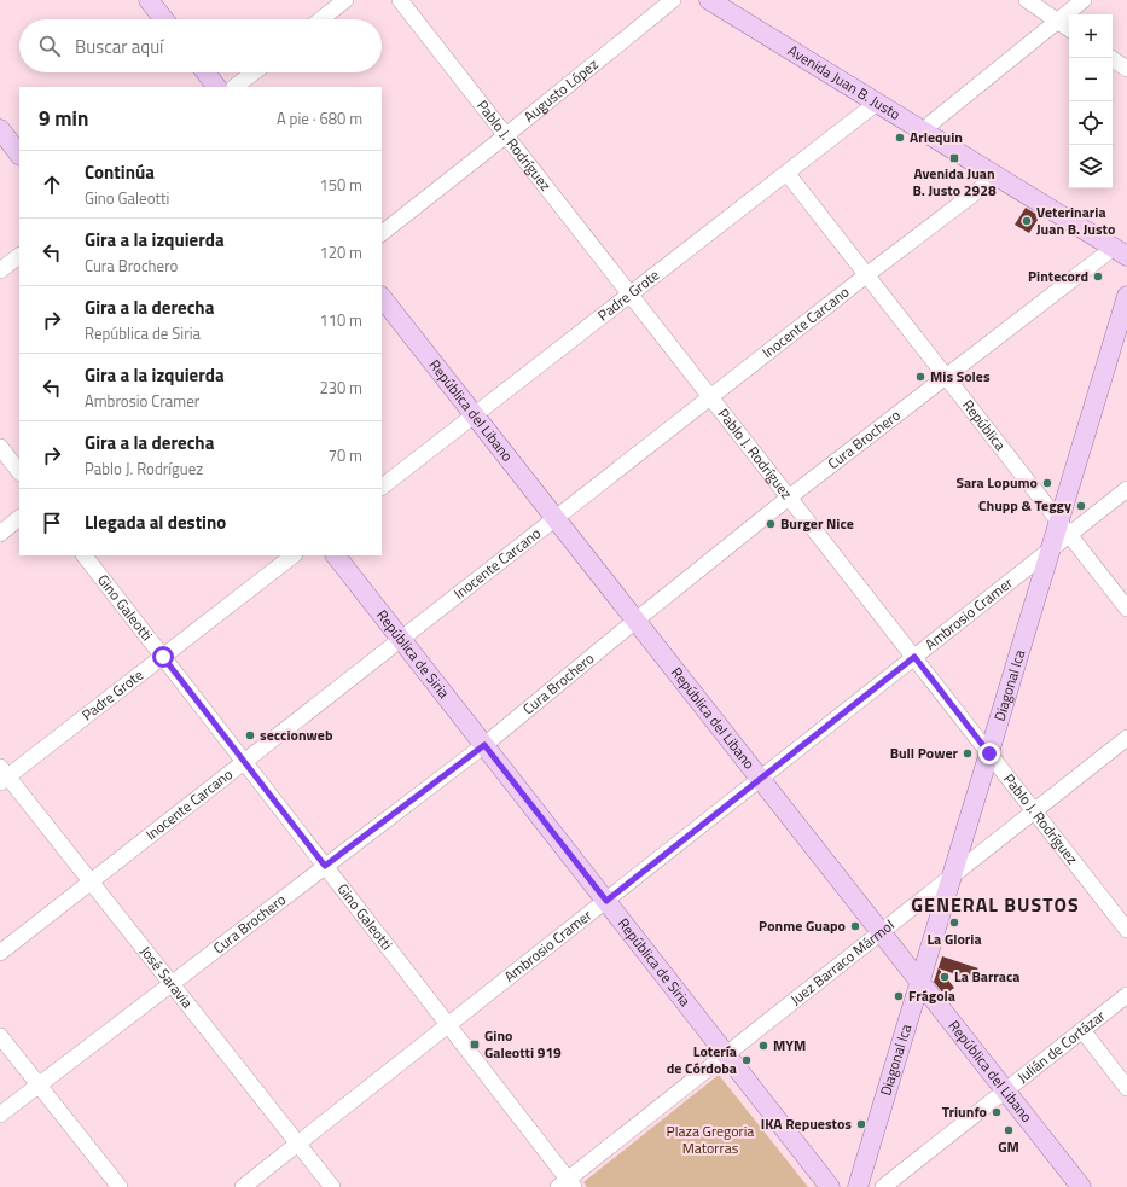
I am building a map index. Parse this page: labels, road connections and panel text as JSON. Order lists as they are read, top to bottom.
{
  "streets": {
    "main road": [
      "Avenida Juan B. Justo",
      "República del Libano",
      "República de Siria",
      "Diagonal Ica"
    ],
    "street": [
      "Augusto López",
      "Pablo J. Rodríguez",
      "Padre Grote",
      "Inocente Carcano",
      "República",
      "Cura Brochero",
      "Gino Galeotti",
      "Ambrosio Cramer",
      "Juez Barraco Mármol",
      "José Saravia",
      "Julián de Cortázar"
    ]
  },
  "crossings": [
    ["Avenida Juan B. Justo", "Padre Grote"],
    ["Avenida Juan B. Justo", "Inocente Carcano"],
    ["Avenida Juan B. Justo", "Cura Brochero"],
    ["Augusto López", "Pablo J. Rodríguez"],
    ["Pablo J. Rodríguez", "Padre Grote"],
    ["Pablo J. Rodríguez", "Inocente Carcano"],
    ["Pablo J. Rodríguez", "Cura Brochero"],
    ["Pablo J. Rodríguez", "Ambrosio Cramer"],
    ["Pablo J. Rodríguez", "Diagonal Ica"],
    ["Pablo J. Rodríguez", "Juez Barraco Mármol"],
    ["Padre Grote", "República del Libano"],
    ["Padre Grote", "República"],
    ["Padre Grote", "Gino Galeotti"],
    ["Padre Grote", "José Saravia"],
    ["Inocente Carcano", "República del Libano"],
    ["Inocente Carcano", "República"],
    ["Inocente Carcano", "Gino Galeotti"],
    ["Inocente Carcano", "República de Siria"],
    ["Inocente Carcano", "José Saravia"],
    ["República del Libano", "Cura Brochero"],
    ["República del Libano", "Ambrosio Cramer"],
    ["República del Libano", "Diagonal Ica"],
    ["República del Libano", "Juez Barraco Mármol"],
    ["República del Libano", "Julián de Cortázar"],
    ["República", "Cura Brochero"],
    ["República", "Diagonal Ica"],
    ["Cura Brochero", "Gino Galeotti"],
    ["Cura Brochero", "República de Siria"],
    ["Cura Brochero", "José Saravia"],
    ["Gino Galeotti", "Ambrosio Cramer"],
    ["Gino Galeotti", "Juez Barraco Mármol"],
    ["Ambrosio Cramer", "República de Siria"],
    ["Ambrosio Cramer", "Diagonal Ica"],
    ["Ambrosio Cramer", "José Saravia"],
    ["República de Siria", "Juez Barraco Mármol"],
    ["Diagonal Ica", "Juez Barraco Mármol"]
  ],
  "districts": ["GENERAL BUSTOS"],
  "parks": ["Plaza Gregoria Matorras"],
  "places": {
    "other": [
      "Arlequin",
      "Veterinaria Juan B. Justo",
      "Pintecord",
      "Mis Soles",
      "Sara Lopumo",
      "Chupp & Teggy",
      "Burger Nice",
      "seccionweb",
      "Bull Power",
      "La Gloria",
      "Ponme Guapo",
      "La Barraca",
      "Frágola",
      "MYM",
      "Lotería de Córdoba",
      "Triunfo",
      "IKA Repuestos",
      "GM"
    ],
    "transit": ["Avenida Juan B. Justo 2928", "Gino Galeotti 919"]
  },
  "page": {
    "map_buttons": ["+", "−"],
    "search": "Buscar aquí",
    "heading": ["9 min", "A pie · 680 m"],
    "list": [
      ["Continúa", "Gino Galeotti", "150 m"],
      ["Gira a la izquierda", "Cura Brochero", "120 m"],
      ["Gira a la derecha", "República de Siria", "110 m"],
      ["Gira a la izquierda", "Ambrosio Cramer", "230 m"],
      ["Gira a la derecha", "Pablo J. Rodríguez", "70 m"],
      "Llegada al destino"
    ]
  }
}
